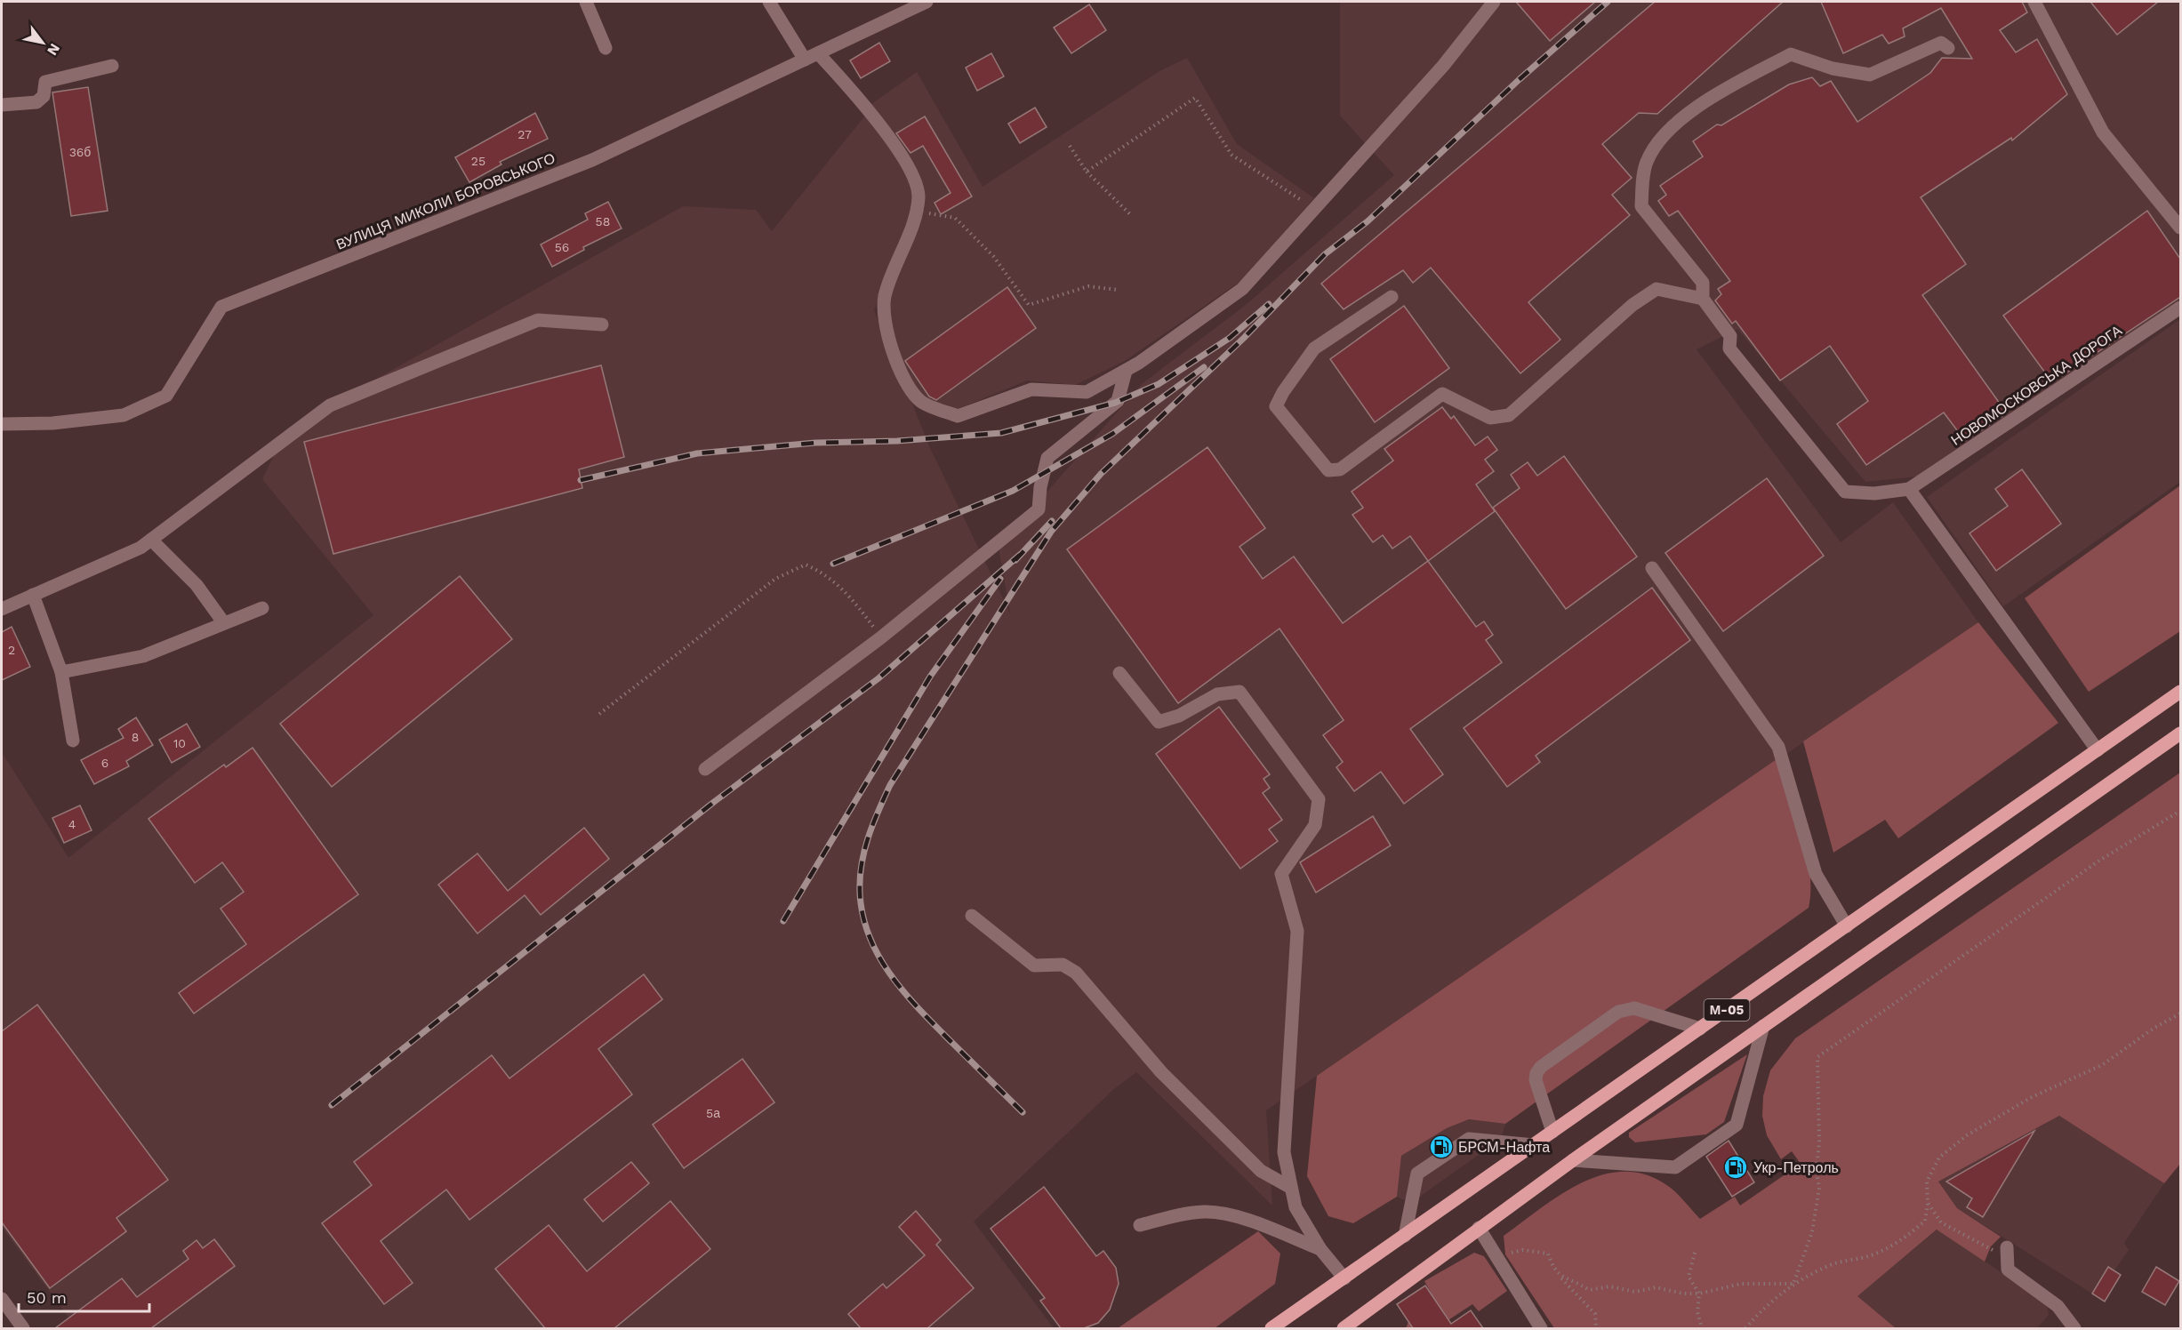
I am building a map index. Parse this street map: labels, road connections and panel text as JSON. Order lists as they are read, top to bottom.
{
  "streets": {
    "main road": ["М-05"],
    "street": ["ВУЛИЦЯ МИКОЛИ БОРОВСЬКОГО", "НОВОМОСКОВСЬКА ДОРОГА"]
  },
  "places": {
    "fuel station": ["БРСМ-Нафта", "Укр-Петроль"]
  },
  "house_numbers": [
    "27",
    "36б",
    "25",
    "58",
    "56",
    "2",
    "8",
    "10",
    "6",
    "4",
    "5а"
  ],
  "scale_bar": "50 m",
  "north": "bottom right"
}
